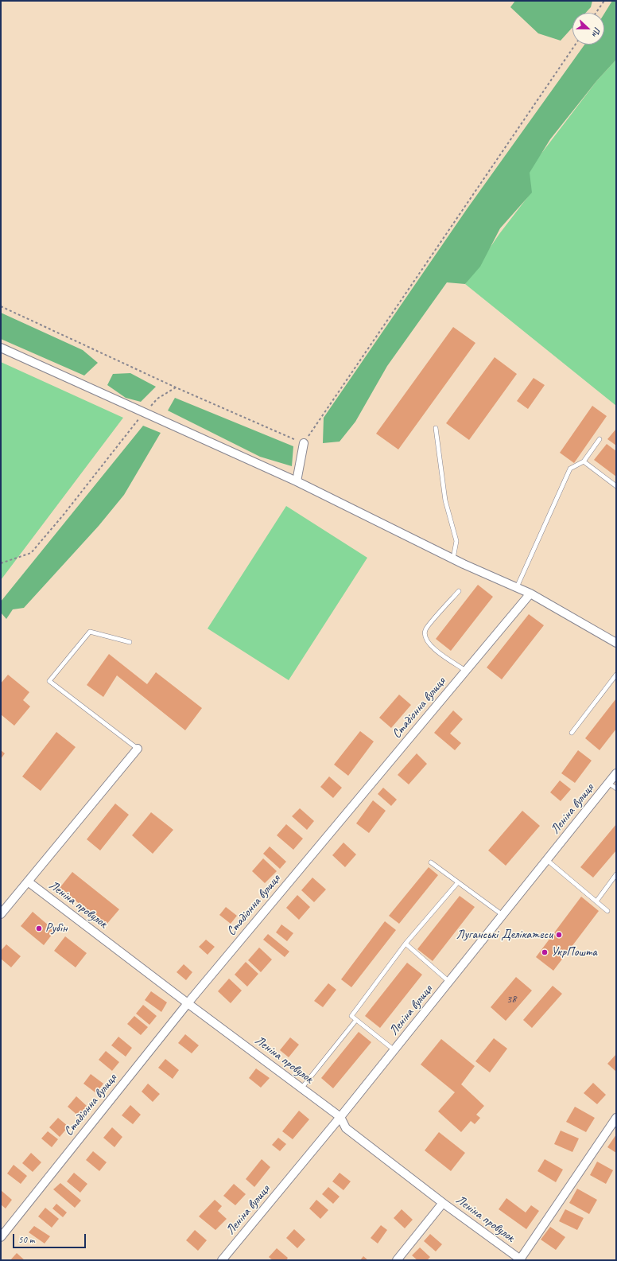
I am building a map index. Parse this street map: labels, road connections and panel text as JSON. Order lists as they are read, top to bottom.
{
  "streets": {
    "street": ["Стадіонна вулиця", "Леніна вулиця", "Леніна провулок"]
  },
  "crossings": [
    ["Стадіонна вулиця", "Леніна провулок"],
    ["Леніна вулиця", "Леніна провулок"]
  ],
  "places": ["Рубін", "Луганські Делікатеси", "УкрПошта"],
  "house_numbers": ["38"],
  "scale_bar": "50 m",
  "north": "right"
}
